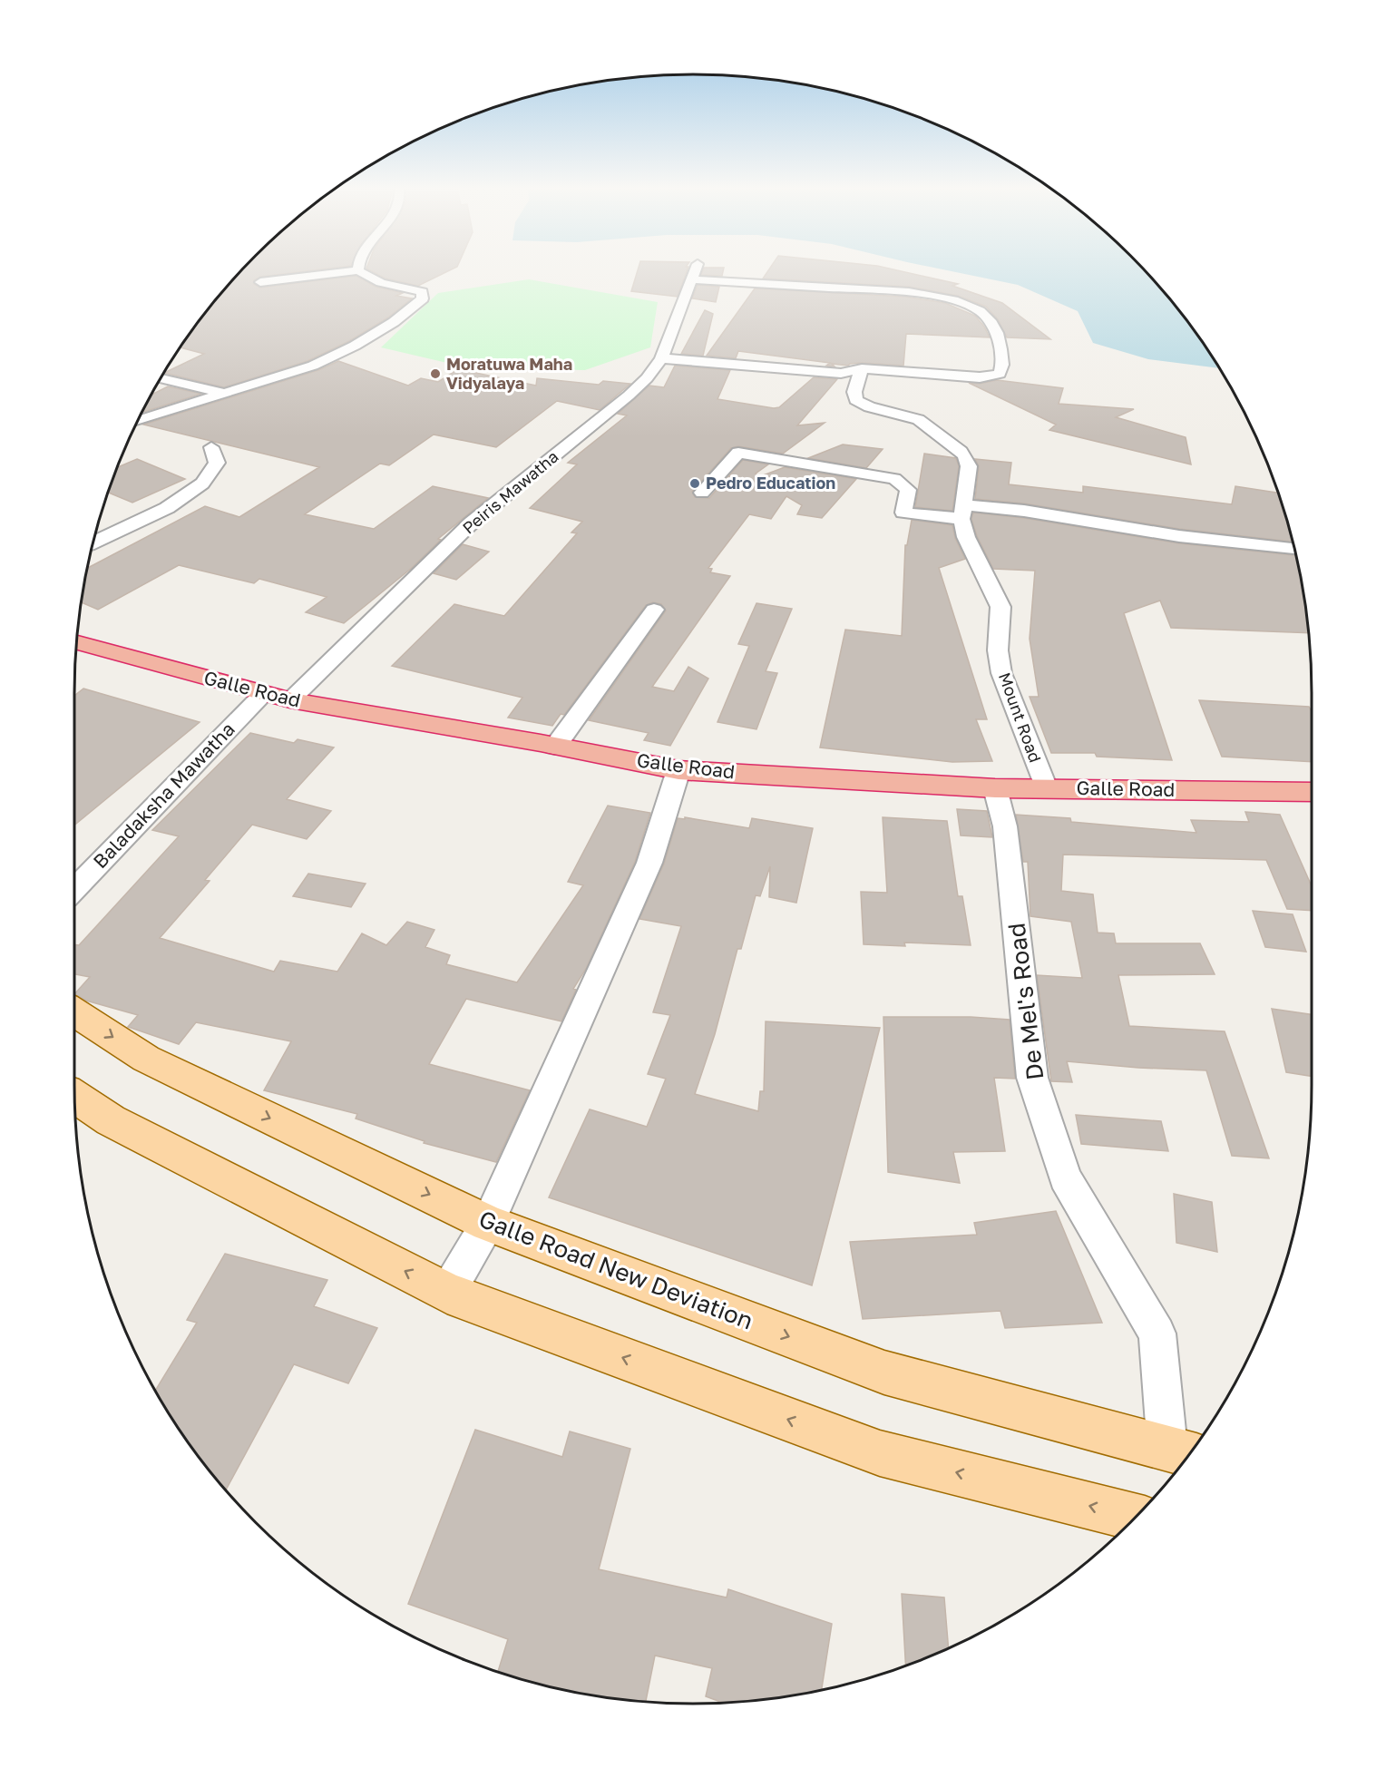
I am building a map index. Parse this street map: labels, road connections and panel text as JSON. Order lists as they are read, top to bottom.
{
  "streets": {
    "highway": ["Galle Road"],
    "main road": ["Galle Road New Deviation"],
    "street": [
      "Peiris Mawatha",
      "Mount Road",
      "Baladaksha Mawatha",
      "De Mel's Road"
    ]
  },
  "crossings": [
    ["Peiris Mawatha", "Galle Road"],
    ["Peiris Mawatha", "Mount Road"],
    ["Galle Road", "Mount Road"],
    ["Galle Road", "Baladaksha Mawatha"],
    ["Galle Road", "De Mel's Road"],
    ["De Mel's Road", "Galle Road New Deviation"]
  ],
  "places": ["Moratuwa Maha Vidyalaya", "Pedro Education"]
}
